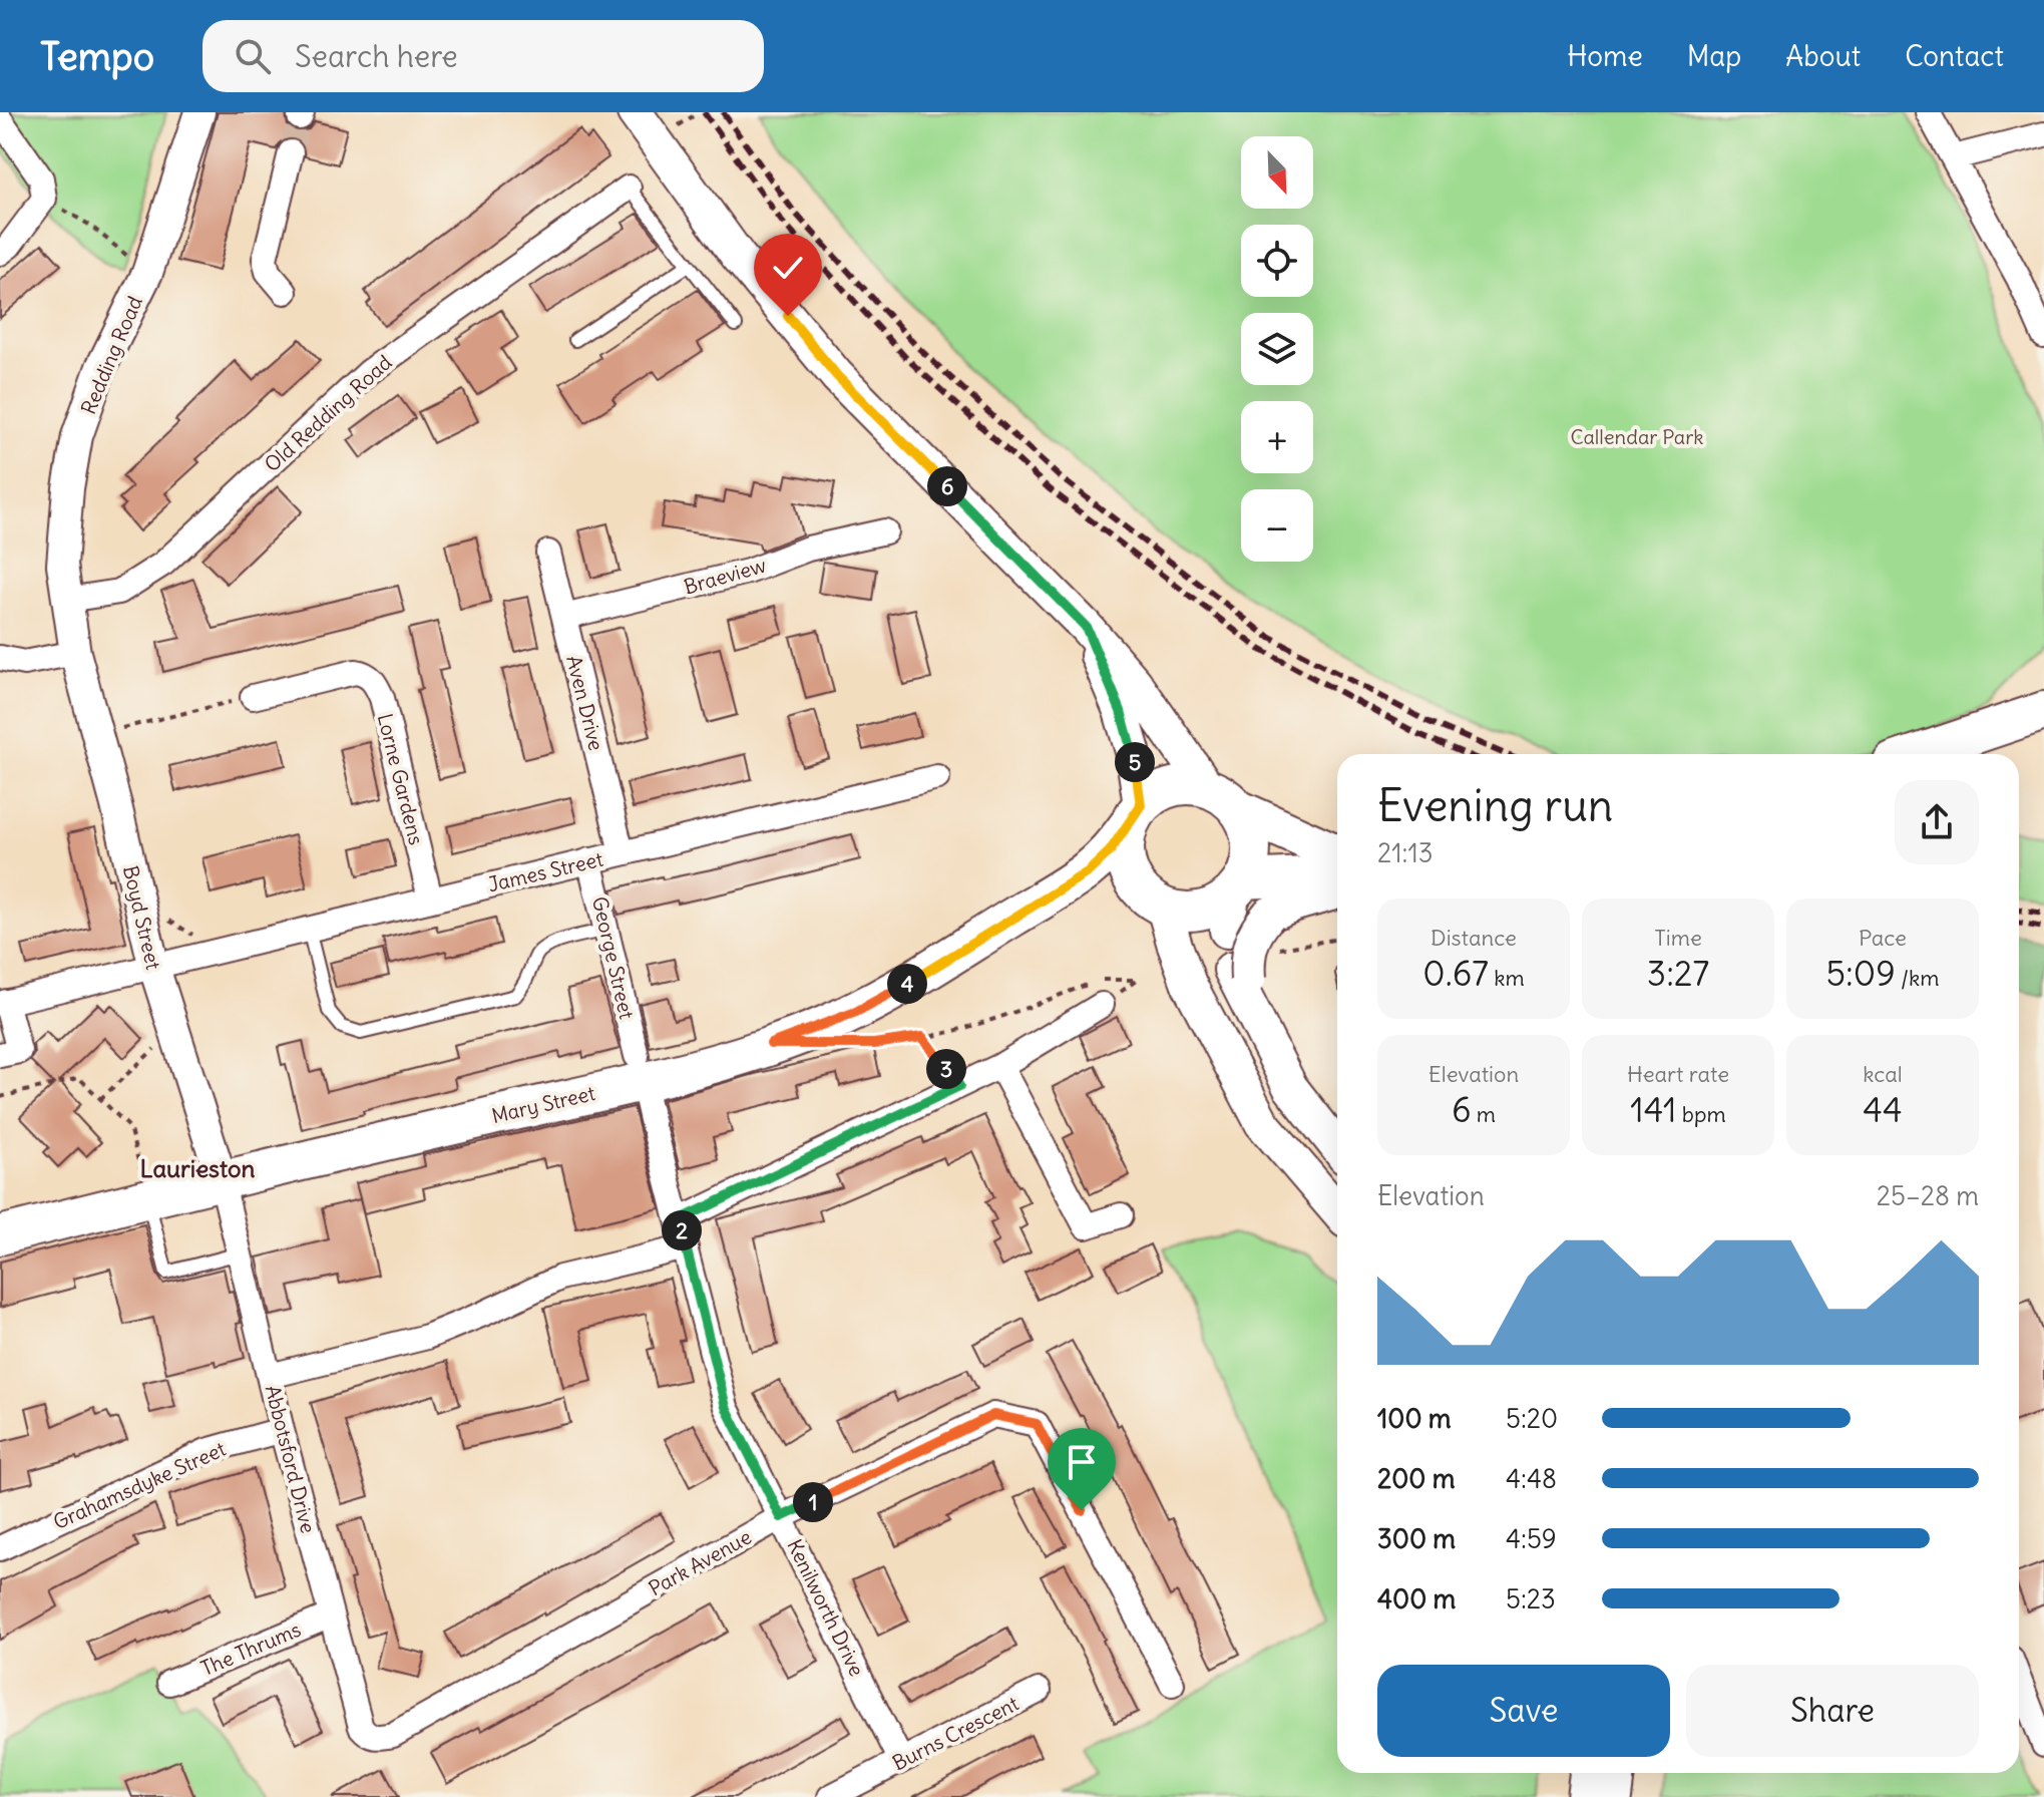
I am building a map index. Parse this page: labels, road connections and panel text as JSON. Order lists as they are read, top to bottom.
{
  "streets": {
    "main road": ["Mary Street"],
    "street": [
      "Redding Road",
      "Old Redding Road",
      "Braeview",
      "Aven Drive",
      "Lorne Gardens",
      "James Street",
      "Boyd Street",
      "George Street",
      "Abbotsford Drive",
      "Grahamsdyke Street",
      "Park Avenue",
      "Kenilworth Drive",
      "The Thrums",
      "Burns Crescent"
    ]
  },
  "crossings": [
    ["Redding Road", "Old Redding Road"],
    ["Redding Road", "Boyd Street"],
    ["Braeview", "Aven Drive"],
    ["Aven Drive", "James Street"],
    ["Lorne Gardens", "James Street"],
    ["James Street", "Boyd Street"],
    ["James Street", "George Street"],
    ["Boyd Street", "Mary Street"],
    ["Boyd Street", "Abbotsford Drive"],
    ["George Street", "Mary Street"],
    ["George Street", "Kenilworth Drive"],
    ["Mary Street", "Abbotsford Drive"],
    ["Mary Street", "Kenilworth Drive"],
    ["Abbotsford Drive", "Grahamsdyke Street"],
    ["Abbotsford Drive", "Park Avenue"],
    ["Abbotsford Drive", "The Thrums"],
    ["Park Avenue", "Kenilworth Drive"],
    ["Kenilworth Drive", "Burns Crescent"]
  ],
  "districts": ["Laurieston"],
  "parks": ["Callendar Park"],
  "north": "bottom right",
  "page": {
    "header": "Tempo",
    "search": "Search here",
    "nav": [
      "Home",
      "Map",
      "About",
      "Contact"
    ],
    "map_buttons": ["+", "−"],
    "pins": [
      "6",
      "5",
      "4",
      "3",
      "2",
      "1"
    ],
    "heading": ["Evening run", "21:13"],
    "stats": [
      ["Distance", "0.67 km"],
      ["Time", "3:27"],
      ["Pace", "5:09 /km"],
      ["Elevation", "6 m"],
      ["Heart rate", "141 bpm"],
      ["kcal", "44"]
    ],
    "chart": ["Elevation", "25–28 m"],
    "list": [
      {
        "name": "100 m",
        "note": "5:20"
      },
      {
        "name": "200 m",
        "note": "4:48"
      },
      {
        "name": "300 m",
        "note": "4:59"
      },
      {
        "name": "400 m",
        "note": "5:23"
      }
    ],
    "buttons": ["Save", "Share"]
  }
}
